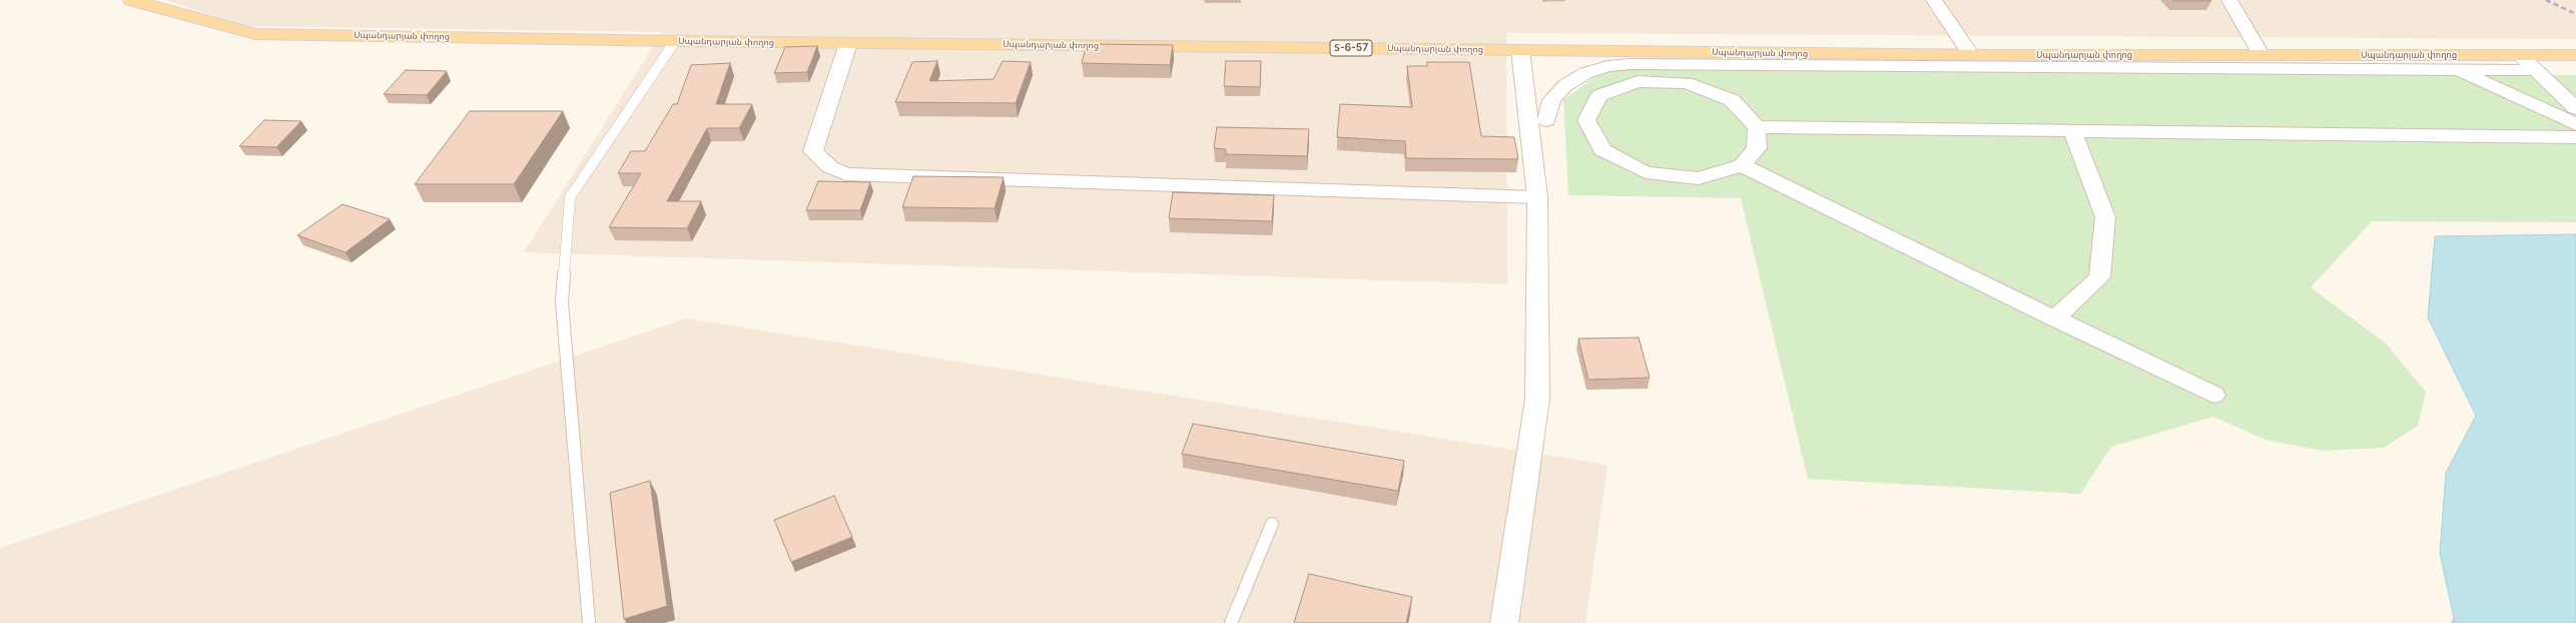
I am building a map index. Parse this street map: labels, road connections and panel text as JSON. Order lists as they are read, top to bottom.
{
  "streets": {
    "main road": ["Սպանդարյան փողոց", "Տ-6-57"]
  }
}
